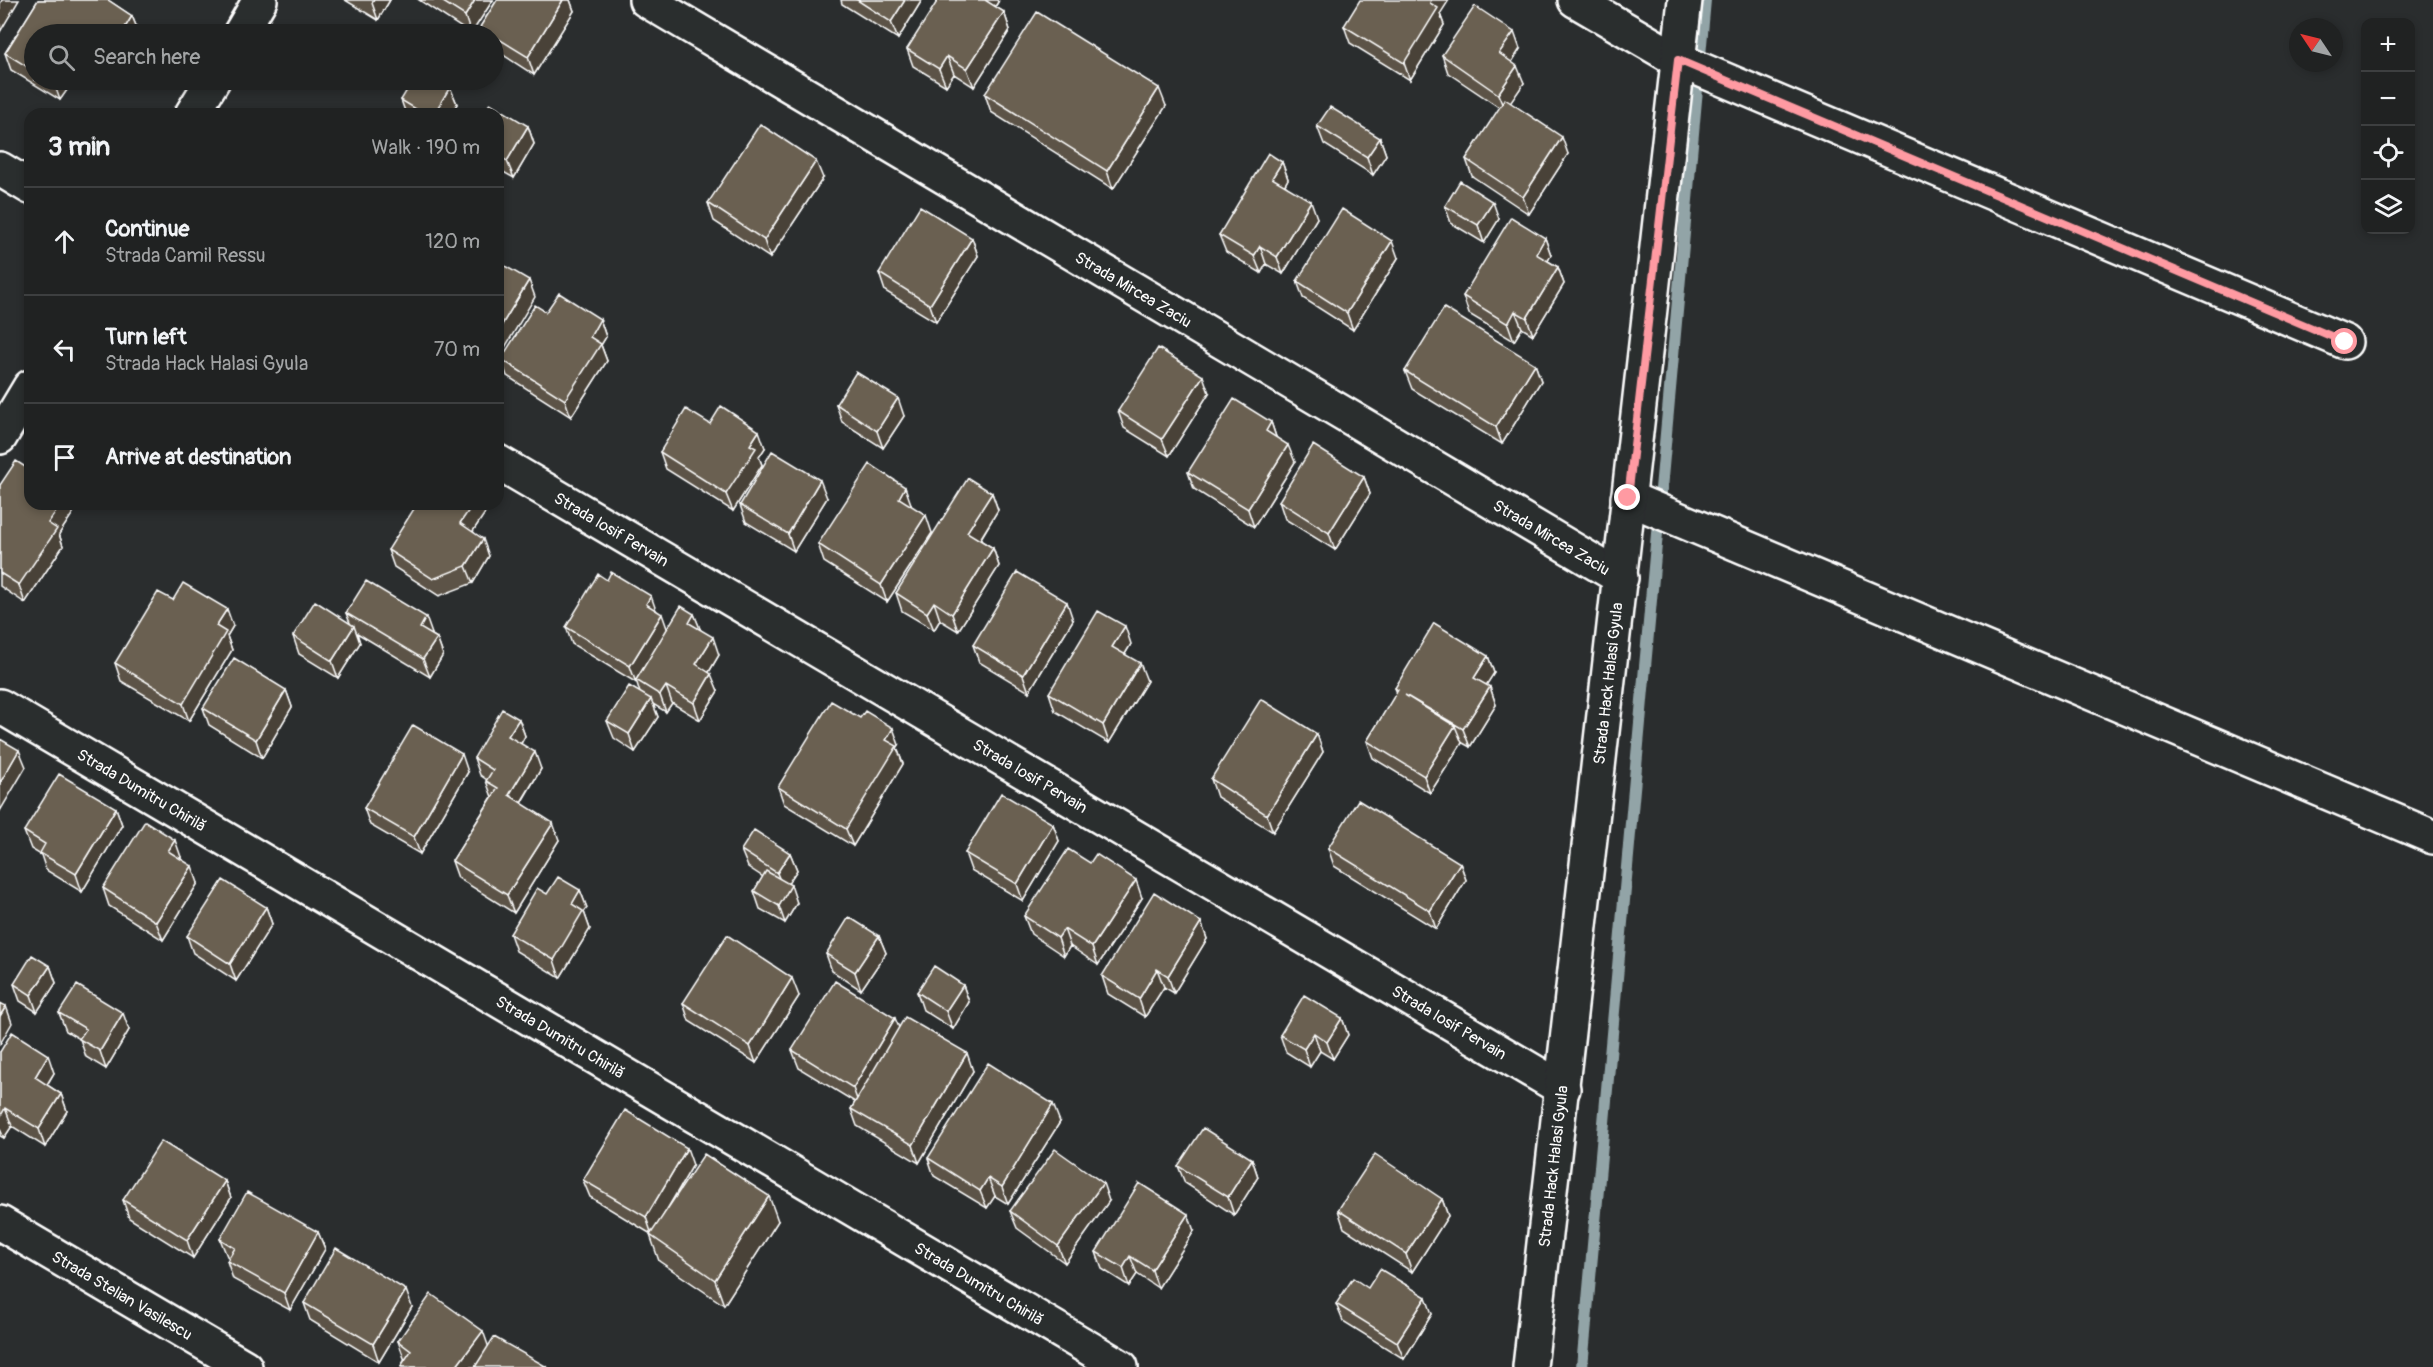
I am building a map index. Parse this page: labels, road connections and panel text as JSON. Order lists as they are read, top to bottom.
{
  "streets": {
    "street": [
      "Strada Mircea Zaciu",
      "Strada Iosif Pervain",
      "Strada Hack Halasi Gyula",
      "Strada Dumitru Chirilă",
      "Strada Stelian Vasilescu"
    ]
  },
  "crossings": [
    ["Strada Mircea Zaciu", "Strada Hack Halasi Gyula"],
    ["Strada Iosif Pervain", "Strada Hack Halasi Gyula"]
  ],
  "north": "top left",
  "page": {
    "map_buttons": ["+", "−"],
    "search": "Search here",
    "heading": ["3 min", "Walk · 190 m"],
    "list": [
      ["Continue", "Strada Camil Ressu", "120 m"],
      ["Turn left", "Strada Hack Halasi Gyula", "70 m"],
      "Arrive at destination"
    ]
  }
}
